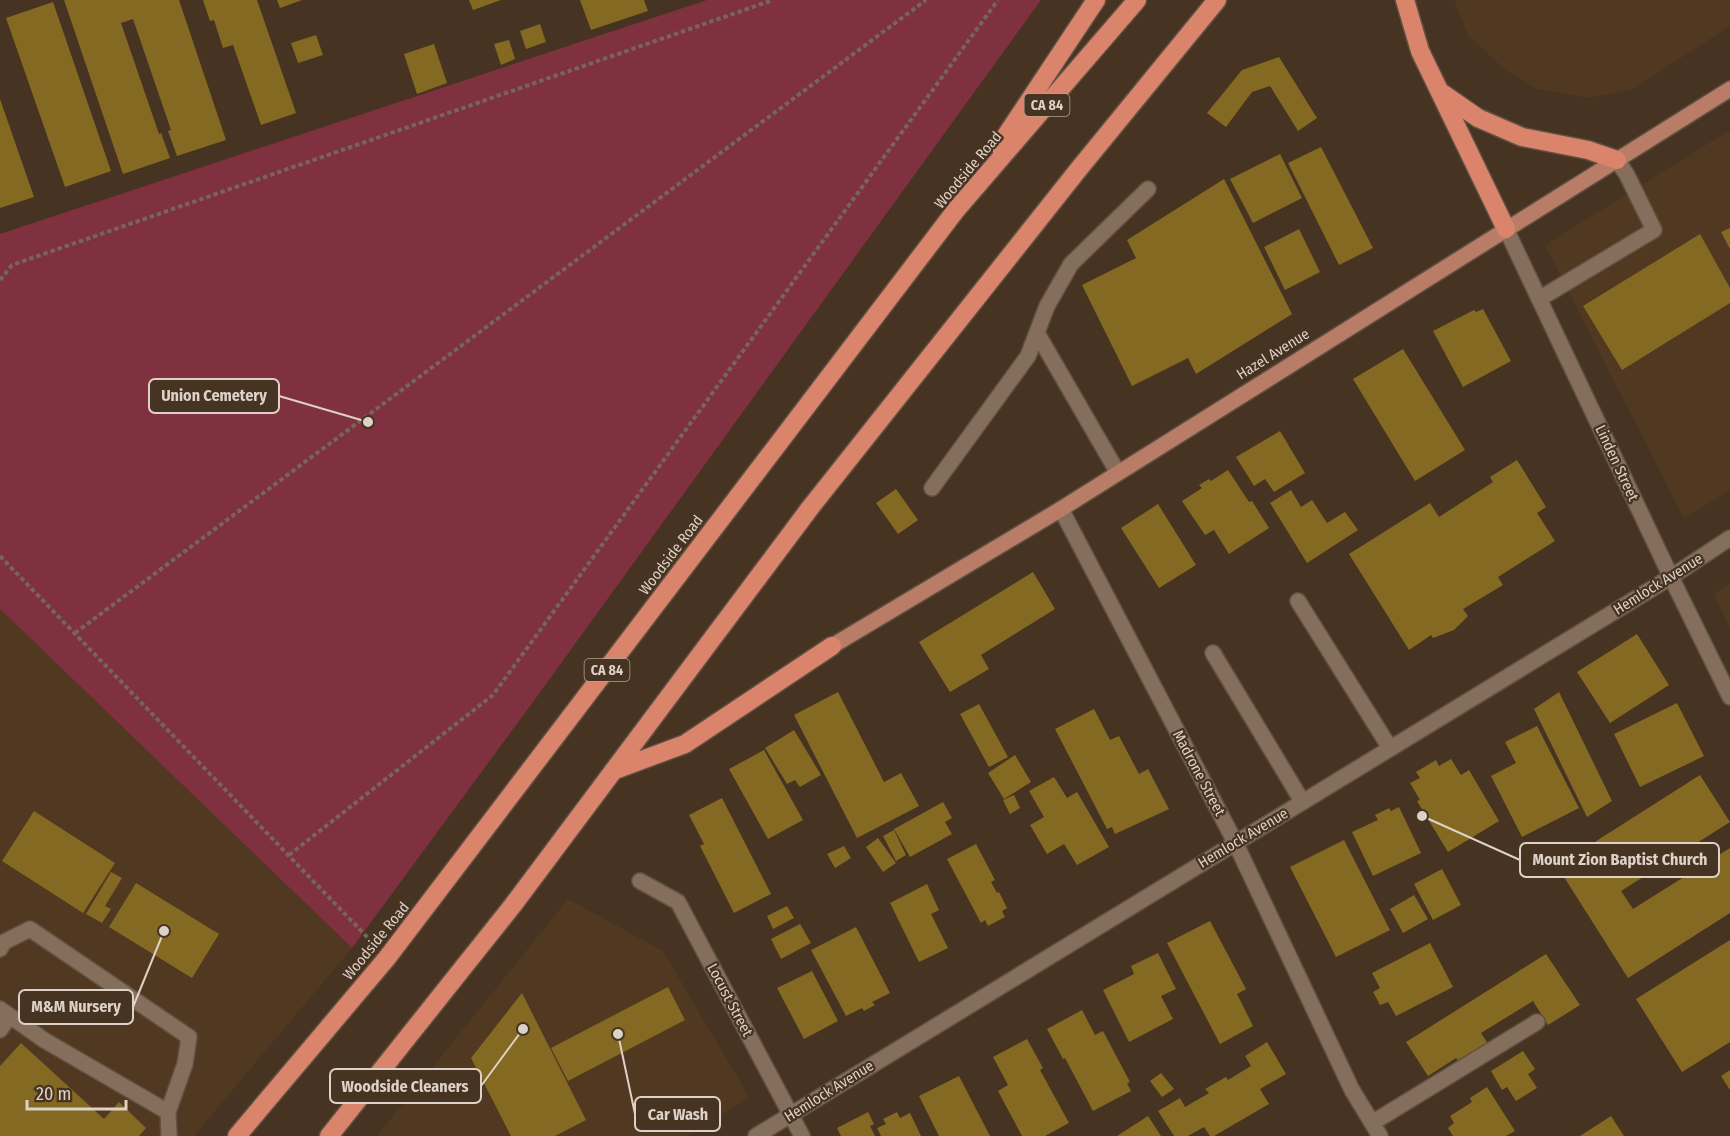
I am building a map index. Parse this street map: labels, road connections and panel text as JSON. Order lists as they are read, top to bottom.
{
  "streets": {
    "highway": ["CA 84", "Woodside Road"],
    "main road": ["Hazel Avenue"],
    "street": [
      "Linden Street",
      "Hemlock Avenue",
      "Madrone Street",
      "Locust Street"
    ]
  },
  "crossings": [
    ["Hazel Avenue", "Linden Street"],
    ["Hazel Avenue", "Madrone Street"],
    ["Linden Street", "Hemlock Avenue"],
    ["Hemlock Avenue", "Madrone Street"],
    ["Hemlock Avenue", "Locust Street"]
  ],
  "places": [
    "Union Cemetery",
    "Mount Zion Baptist Church",
    "M&M Nursery",
    "Woodside Cleaners",
    "Car Wash"
  ],
  "scale_bar": "20 m"
}
